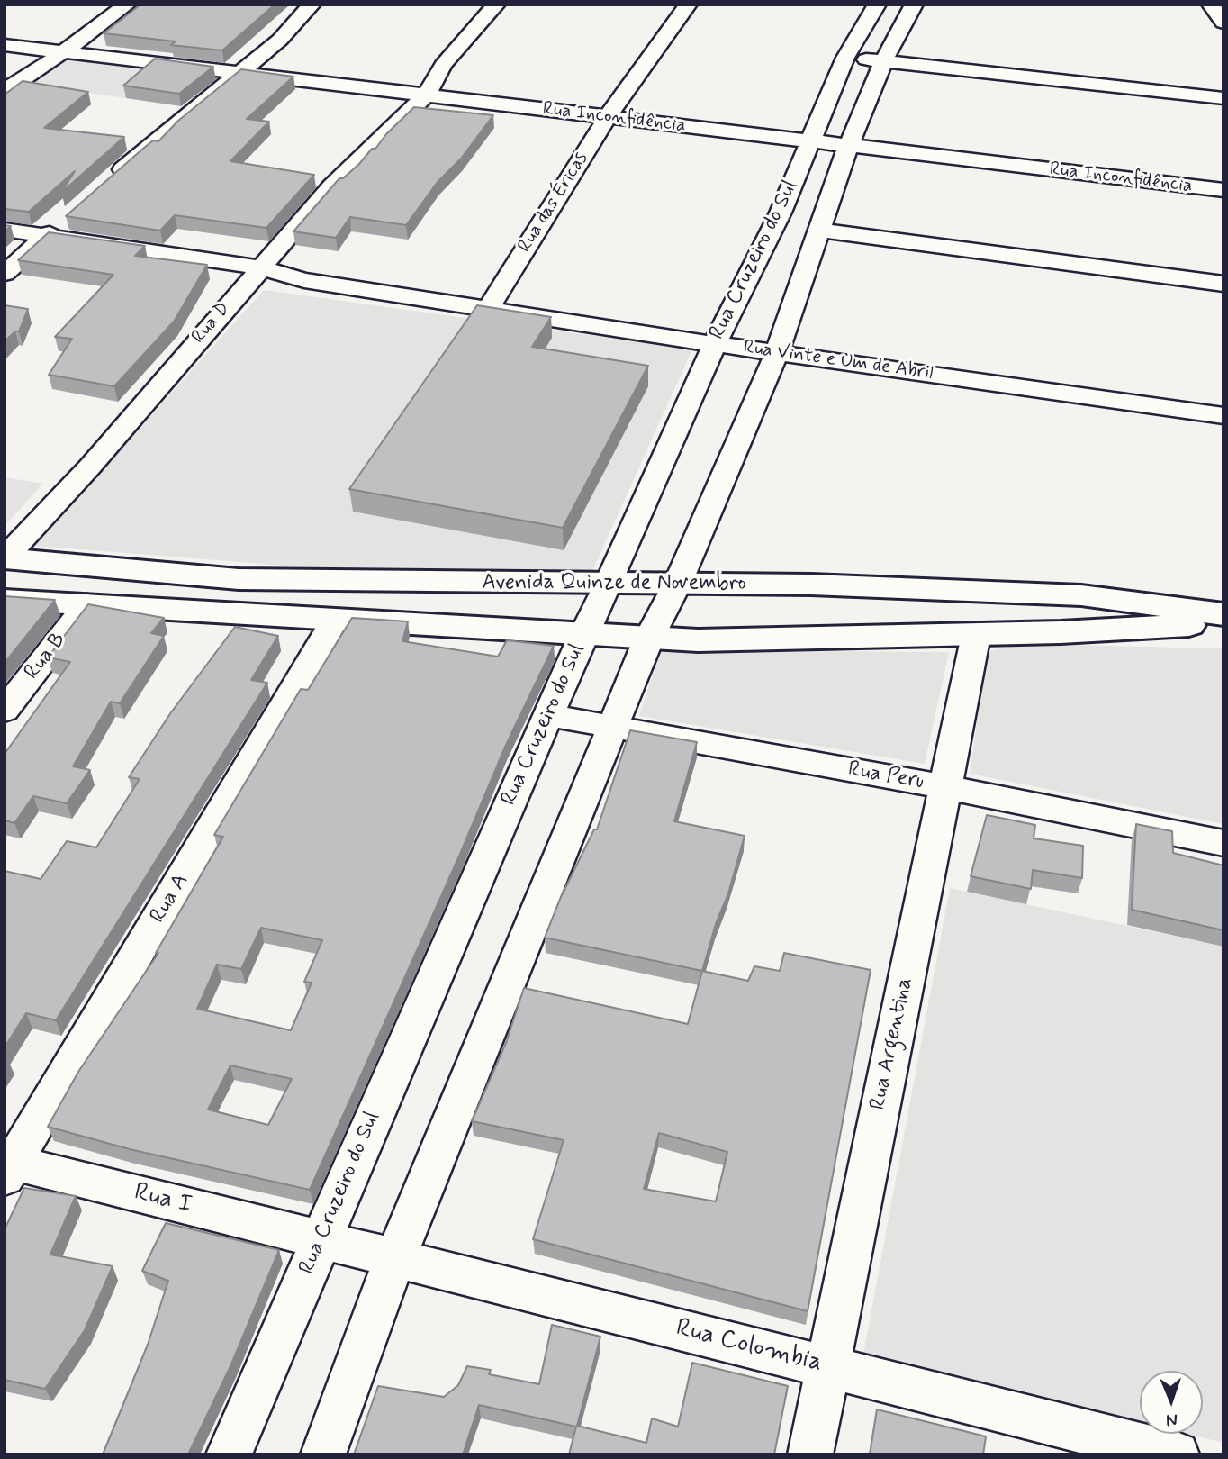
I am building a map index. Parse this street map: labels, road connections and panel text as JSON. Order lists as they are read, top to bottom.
{
  "streets": {
    "main road": ["Avenida Quinze de Novembro"],
    "street": [
      "Rua Inconfidência",
      "Rua das Éricas",
      "Rua Cruzeiro do Sul",
      "Rua D",
      "Rua Vinte e Um de Abril",
      "Rua B",
      "Rua Peru",
      "Rua A",
      "Rua Argentina",
      "Rua I",
      "Rua Colombia"
    ]
  },
  "crossings": [
    ["Rua Inconfidência", "Rua das Éricas"],
    ["Rua Inconfidência", "Rua Cruzeiro do Sul"],
    ["Rua Inconfidência", "Rua D"],
    ["Rua das Éricas", "Rua Vinte e Um de Abril"],
    ["Rua Cruzeiro do Sul", "Rua Vinte e Um de Abril"],
    ["Rua Cruzeiro do Sul", "Avenida Quinze de Novembro"],
    ["Rua Cruzeiro do Sul", "Rua Peru"],
    ["Rua Cruzeiro do Sul", "Rua I"],
    ["Rua Cruzeiro do Sul", "Rua Colombia"],
    ["Rua D", "Rua Vinte e Um de Abril"],
    ["Rua D", "Avenida Quinze de Novembro"],
    ["Avenida Quinze de Novembro", "Rua B"],
    ["Avenida Quinze de Novembro", "Rua A"],
    ["Avenida Quinze de Novembro", "Rua Argentina"],
    ["Rua Peru", "Rua Argentina"],
    ["Rua A", "Rua I"],
    ["Rua Argentina", "Rua Colombia"],
    ["Rua I", "Rua Colombia"]
  ],
  "north": "bottom"
}
